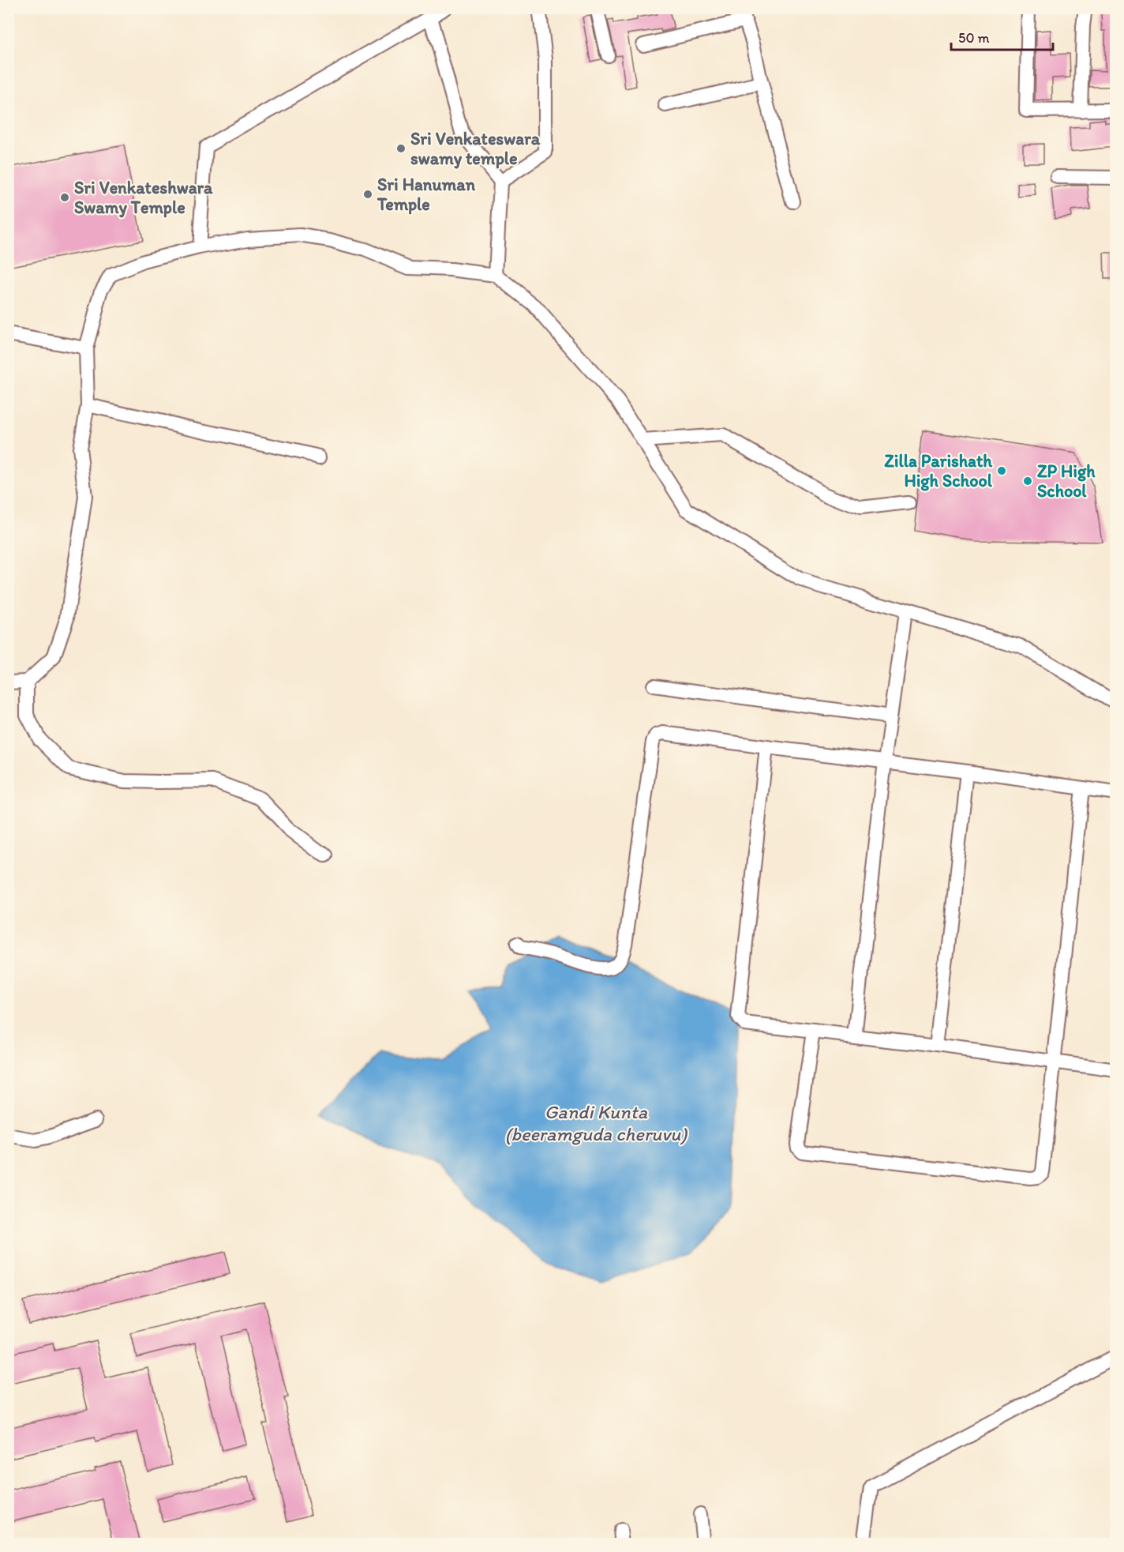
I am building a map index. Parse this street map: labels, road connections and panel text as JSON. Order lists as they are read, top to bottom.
{
  "water": ["Gandi Kunta (beeramguda cheruvu)"],
  "places": [
    "Sri Venkateswara swamy temple",
    "Sri Hanuman Temple",
    "Sri Venkateshwara Swamy Temple",
    "Zilla Parishath High School",
    "ZP High School"
  ],
  "scale_bar": "50 m"
}
